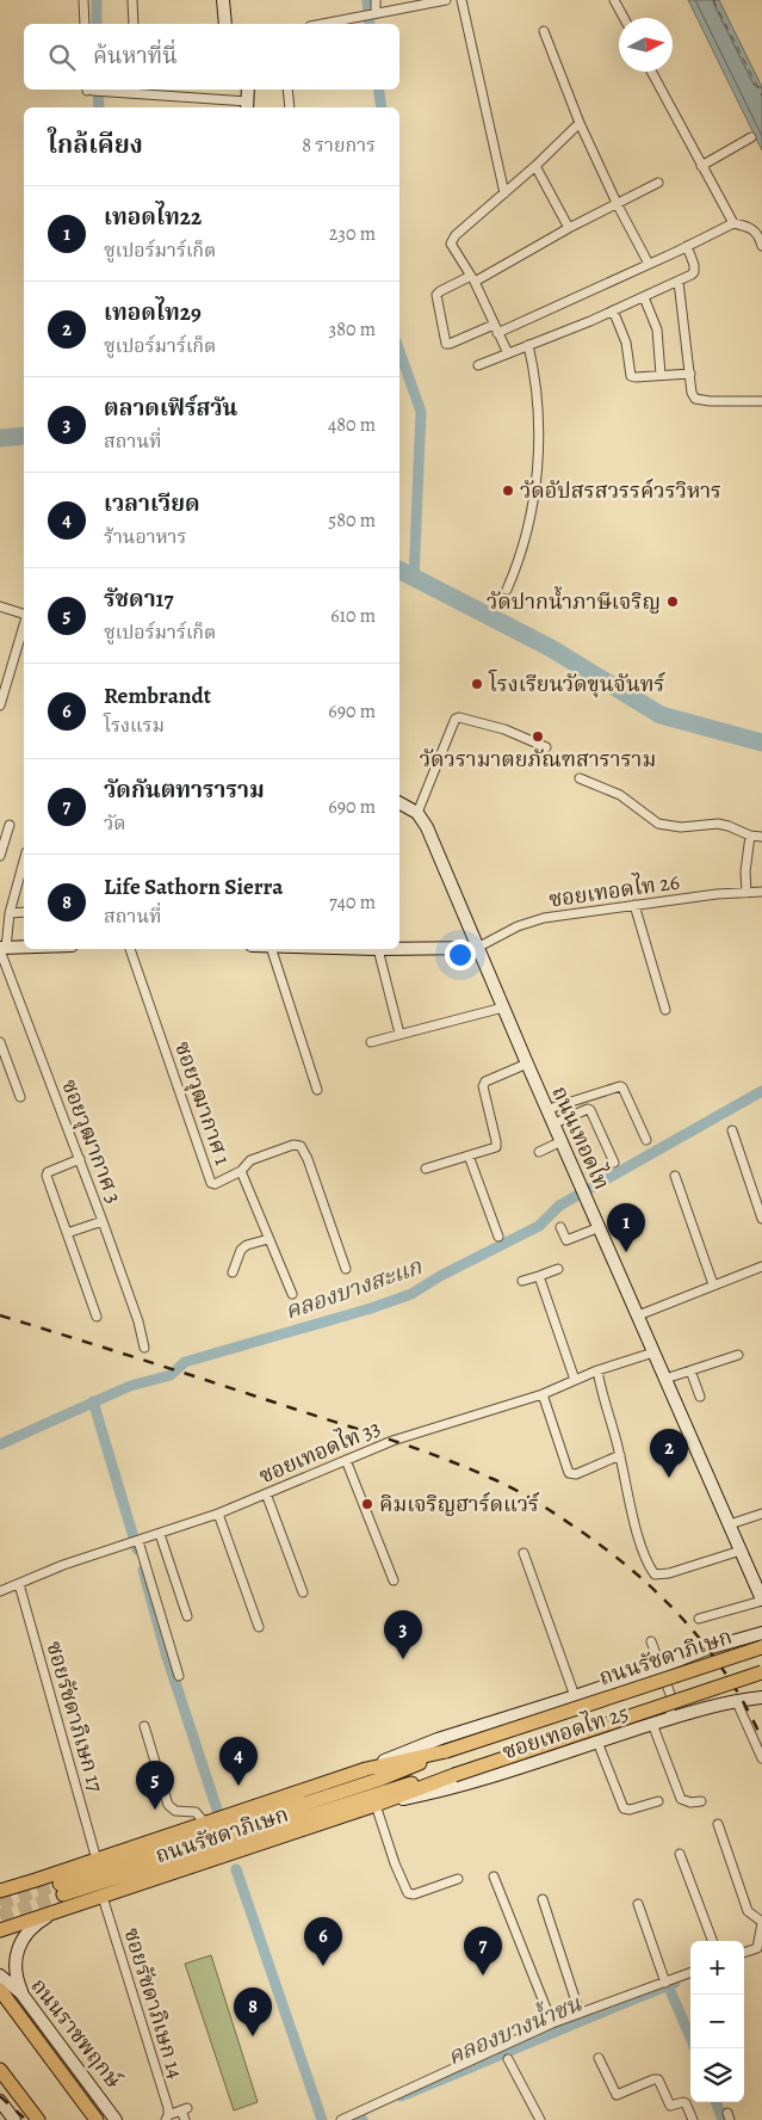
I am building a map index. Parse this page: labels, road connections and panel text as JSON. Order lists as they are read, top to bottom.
{
  "streets": {
    "main road": [
      "ถนนเทอดไท",
      "ถนนรัชดาภิเษก",
      "ซอยเทอดไท 25",
      "ถนนราชพฤกษ์"
    ],
    "street": [
      "ซอยเทอดไท 26",
      "ซอยวุฒากาศ 1",
      "ซอยวุฒากาศ 3",
      "ซอยเทอดไท 33",
      "ซอยรัชดาภิเษก 17",
      "ซอยรัชดาภิเษก 14"
    ]
  },
  "crossings": [
    ["ซอยเทอดไท 26", "ถนนเทอดไท"],
    ["ถนนเทอดไท", "ซอยเทอดไท 33"],
    ["ซอยเทอดไท 33", "ซอยรัชดาภิเษก 17"],
    ["ถนนรัชดาภิเษก", "ซอยรัชดาภิเษก 17"],
    ["ถนนรัชดาภิเษก", "ซอยเทอดไท 25"],
    ["ถนนรัชดาภิเษก", "ซอยรัชดาภิเษก 14"]
  ],
  "water": ["คลองบางสะแก", "คลองบางน้ำชน"],
  "places": [
    "วัดอัปสรสวรรค์วรวิหาร",
    "วัดปากน้ำภาษีเจริญ",
    "โรงเรียนวัดขุนจันทร์",
    "วัดวรามาตยภัณฑสาราราม",
    "คิมเจริญฮาร์ดแวร์"
  ],
  "north": "right",
  "page": {
    "search": "ค้นหาที่นี่",
    "heading": ["ใกล้เคียง", "8 รายการ"],
    "list": [
      {
        "mark": "1",
        "name": "เทอดไท22",
        "note": "ซูเปอร์มาร์เก็ต",
        "value": "230 m"
      },
      {
        "mark": "2",
        "name": "เทอดไท29",
        "note": "ซูเปอร์มาร์เก็ต",
        "value": "380 m"
      },
      {
        "mark": "3",
        "name": "ตลาดเฟิร์สวัน",
        "note": "สถานที่",
        "value": "480 m"
      },
      {
        "mark": "4",
        "name": "เวลาเวียด",
        "note": "ร้านอาหาร",
        "value": "580 m"
      },
      {
        "mark": "5",
        "name": "รัชดา17",
        "note": "ซูเปอร์มาร์เก็ต",
        "value": "610 m"
      },
      {
        "mark": "6",
        "name": "Rembrandt",
        "note": "โรงแรม",
        "value": "690 m"
      },
      {
        "mark": "7",
        "name": "วัดกันตทาราราม",
        "note": "วัด",
        "value": "690 m"
      },
      {
        "mark": "8",
        "name": "Life Sathorn Sierra",
        "note": "สถานที่",
        "value": "740 m"
      }
    ],
    "pins": [
      "1",
      "2",
      "3",
      "4",
      "5",
      "6",
      "7",
      "8"
    ],
    "map_buttons": ["+", "−"]
  }
}
